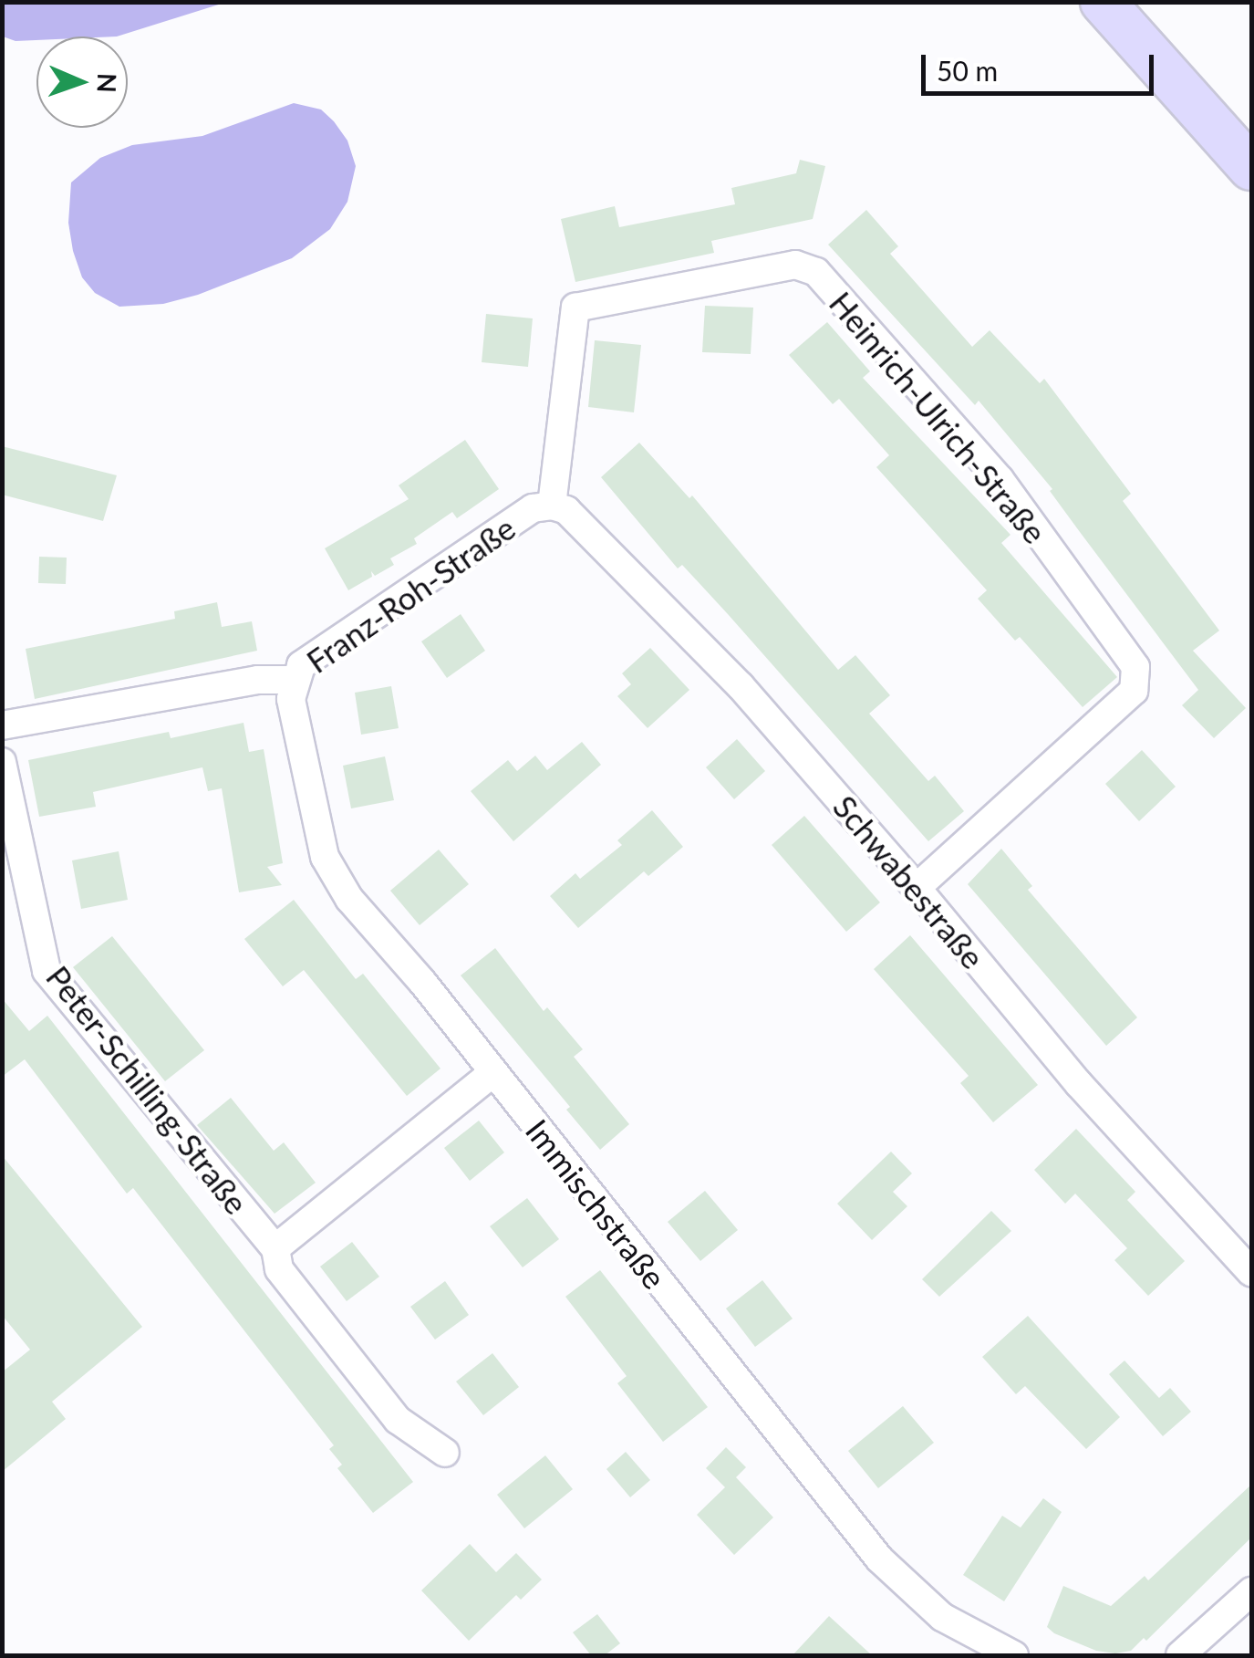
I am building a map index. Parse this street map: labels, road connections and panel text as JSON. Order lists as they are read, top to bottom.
{
  "streets": {
    "street": [
      "Heinrich-Ulrich-Straße",
      "Franz-Roh-Straße",
      "Schwabestraße",
      "Peter-Schilling-Straße",
      "Immischstraße"
    ]
  },
  "crossings": [
    ["Heinrich-Ulrich-Straße", "Franz-Roh-Straße"],
    ["Heinrich-Ulrich-Straße", "Schwabestraße"],
    ["Franz-Roh-Straße", "Schwabestraße"],
    ["Franz-Roh-Straße", "Immischstraße"]
  ],
  "scale_bar": "50 m",
  "north": "right"
}
